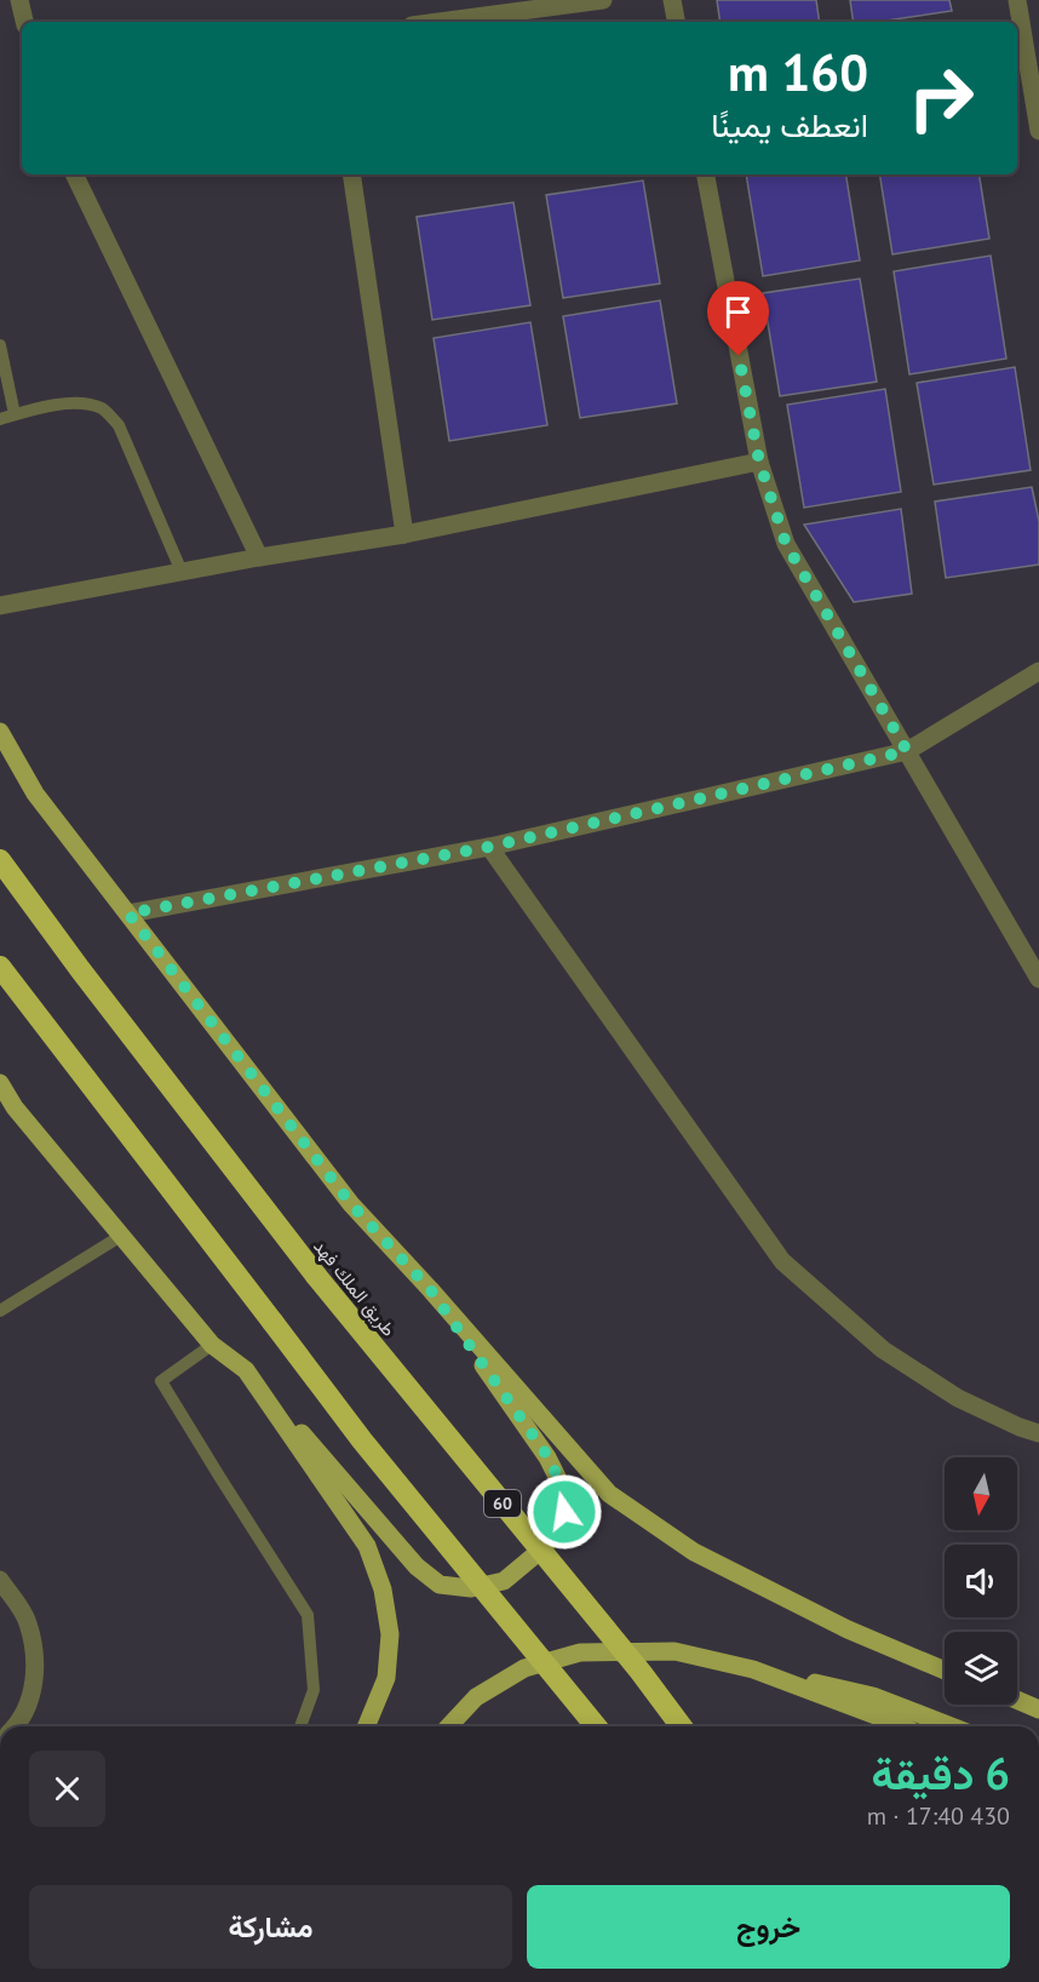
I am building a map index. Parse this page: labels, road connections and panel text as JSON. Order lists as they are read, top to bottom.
{
  "streets": {
    "highway": ["طريق الملك فهد", "60"]
  },
  "north": "bottom",
  "page": {
    "turn": ["160 m", "انعطف يمينًا"],
    "heading": ["6 دقيقة", "430 m · 17:40"],
    "buttons": ["خروج", "مشاركة"]
  }
}
